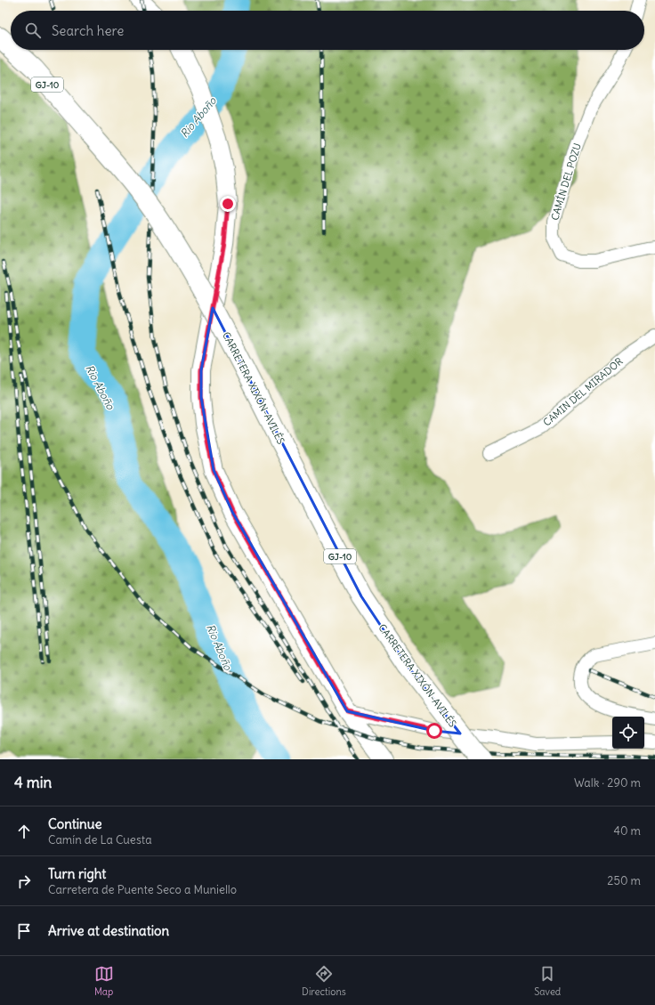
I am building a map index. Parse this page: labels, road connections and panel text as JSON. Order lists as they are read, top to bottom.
{
  "streets": {
    "highway": ["GJ-10", "CARRETERA XIXÓN-AVILÉS"],
    "street": ["CAMÍN DEL POZU", "CAMIN DEL MIRADOR"]
  },
  "water": ["Rio Aboño"],
  "page": {
    "search": "Search here",
    "heading": ["4 min", "Walk · 290 m"],
    "list": [
      ["Continue", "Camín de La Cuesta", "40 m"],
      ["Turn right", "Carretera de Puente Seco a Muniello", "250 m"],
      "Arrive at destination"
    ],
    "nav": ["Map", "Directions", "Saved"]
  }
}
